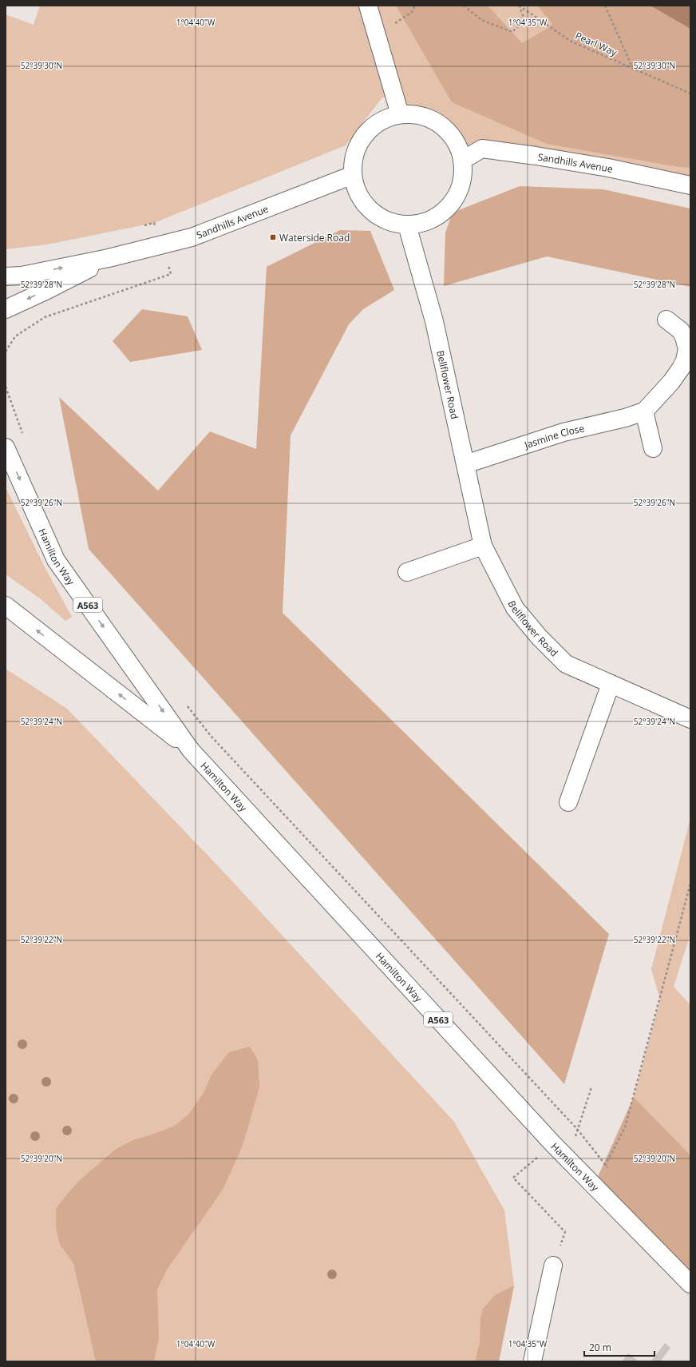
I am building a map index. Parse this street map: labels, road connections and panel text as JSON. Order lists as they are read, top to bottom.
{
  "streets": {
    "main road": [
      "Sandhills Avenue",
      "Bellflower Road",
      "Jasmine Close",
      "Hamilton Way",
      "A563"
    ],
    "path": ["Pearl Way"]
  },
  "crossings": [
    ["Sandhills Avenue", "Bellflower Road"],
    ["Bellflower Road", "Jasmine Close"]
  ],
  "places": {
    "transit": ["Waterside Road"]
  },
  "scale_bar": "20 m",
  "coordinates": [
    "1°04'40\"W",
    "1°04'35\"W",
    "52°39'30\"N",
    "52°39'28\"N",
    "52°39'26\"N",
    "52°39'24\"N",
    "52°39'22\"N",
    "52°39'20\"N"
  ]
}
